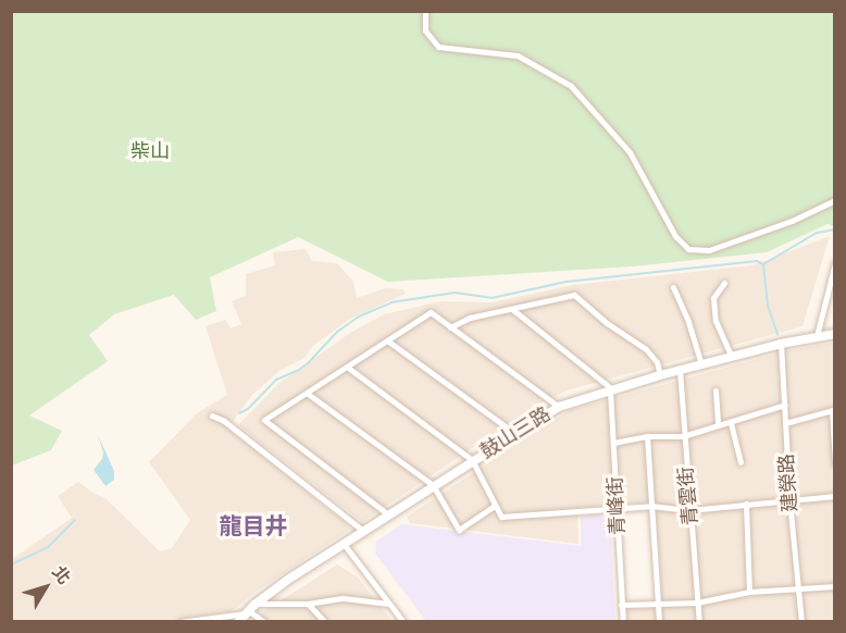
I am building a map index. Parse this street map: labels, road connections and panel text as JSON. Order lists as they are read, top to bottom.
{
  "streets": {
    "street": [
      "鼓山三路",
      "建榮路",
      "青雲街",
      "青峰街"
    ]
  },
  "crossings": [
    ["鼓山三路", "建榮路"],
    ["鼓山三路", "青雲街"],
    ["鼓山三路", "青峰街"]
  ],
  "districts": ["龍目井"],
  "parks": ["柴山"],
  "north": "top right"
}
